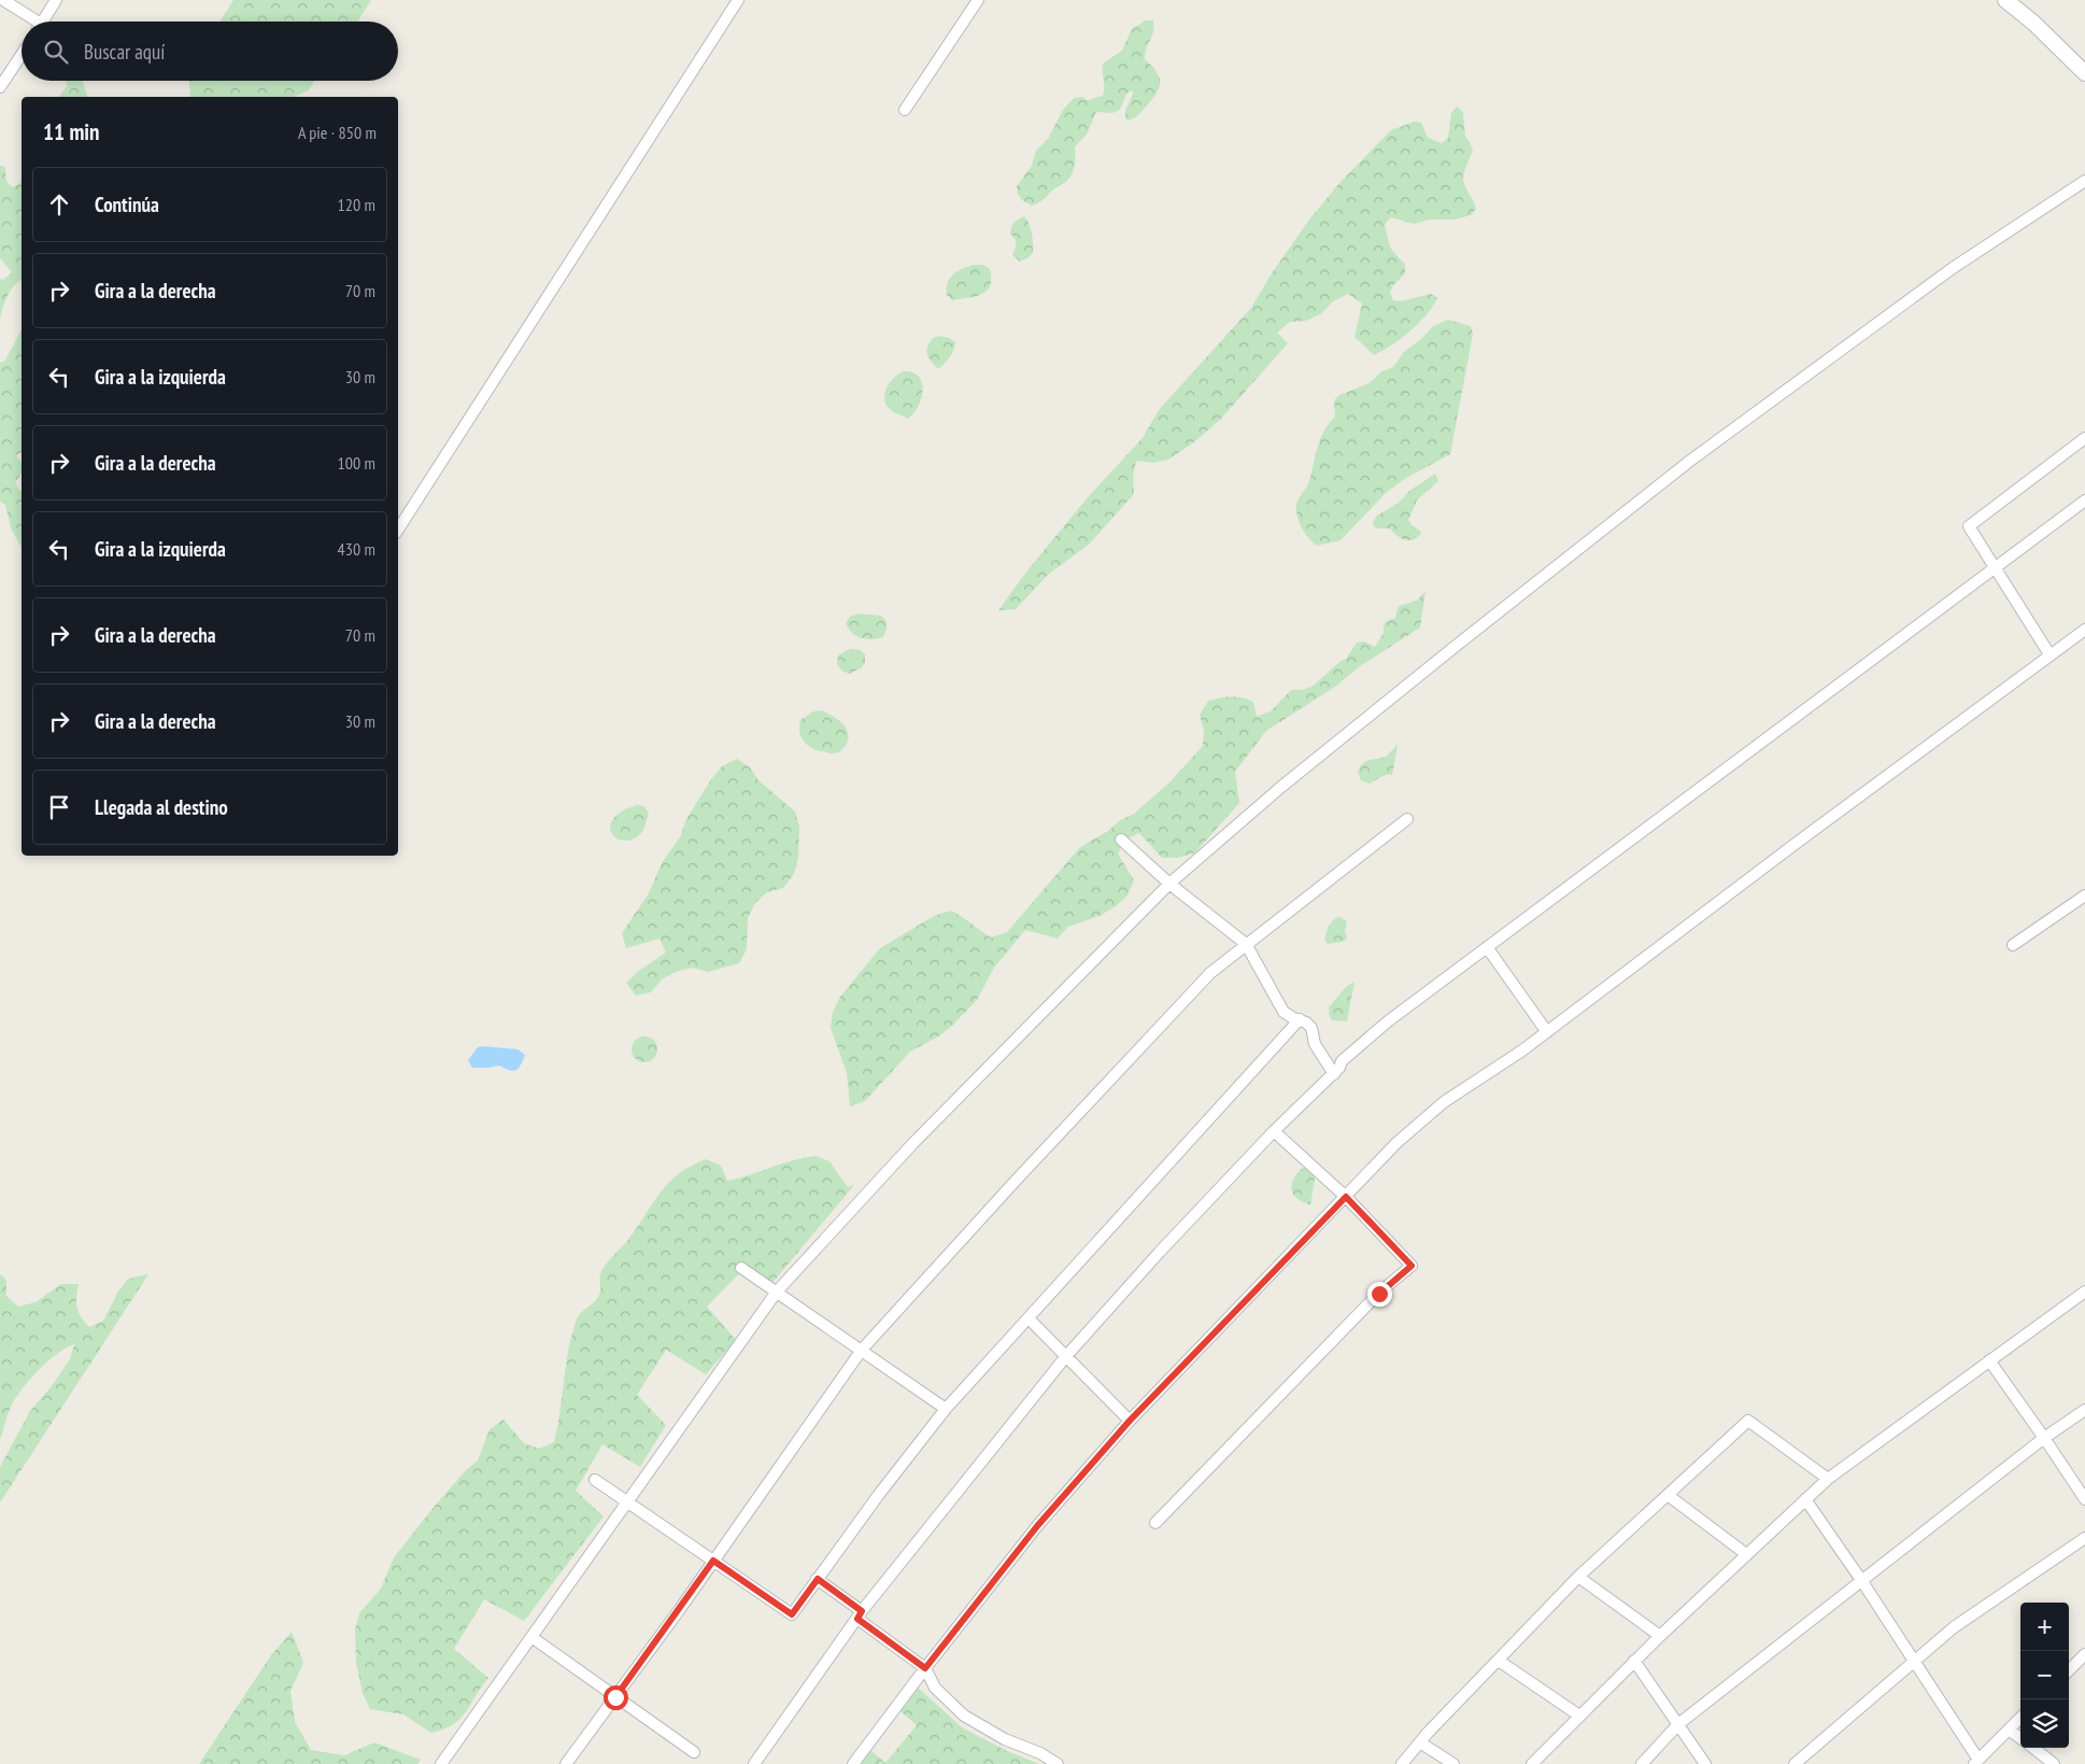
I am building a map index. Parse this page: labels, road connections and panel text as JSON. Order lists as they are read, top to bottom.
{
  "page": {
    "search": "Buscar aquí",
    "heading": ["11 min", "A pie · 850 m"],
    "list": [
      ["Continúa", "120 m"],
      ["Gira a la derecha", "70 m"],
      ["Gira a la izquierda", "30 m"],
      ["Gira a la derecha", "100 m"],
      ["Gira a la izquierda", "430 m"],
      ["Gira a la derecha", "70 m"],
      ["Gira a la derecha", "30 m"],
      "Llegada al destino"
    ],
    "map_buttons": ["+", "−"]
  }
}
